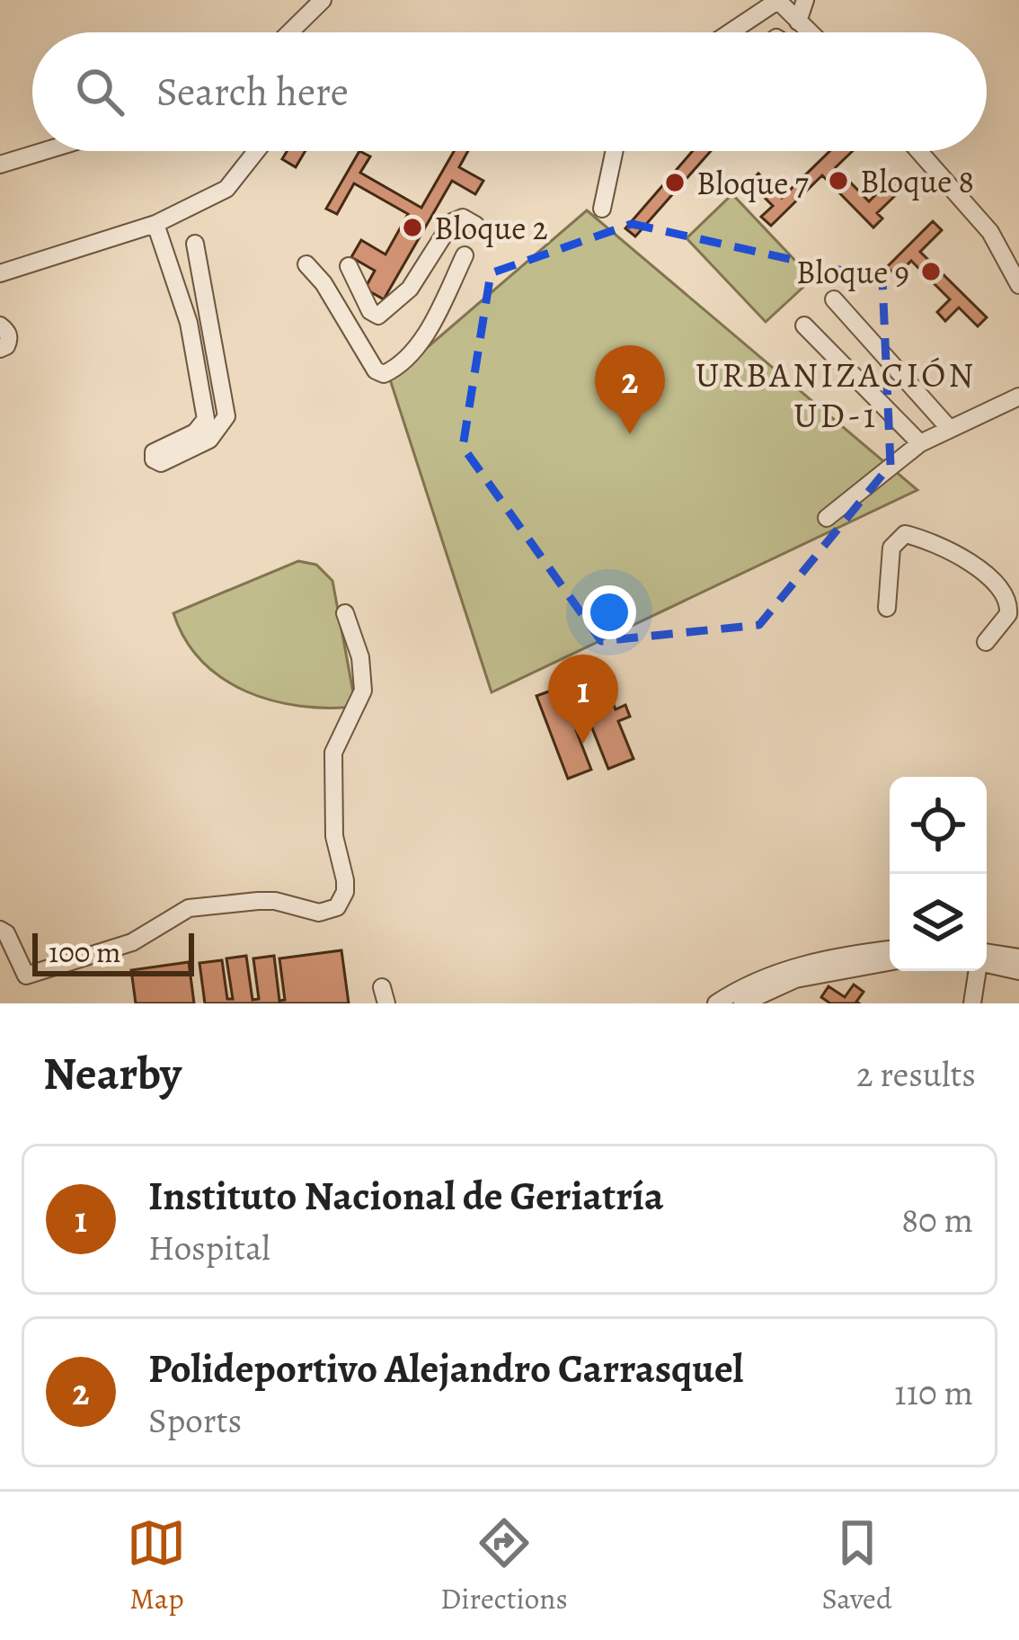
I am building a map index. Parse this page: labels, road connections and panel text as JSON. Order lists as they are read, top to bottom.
{
  "districts": ["URBANIZACIÓN UD-1"],
  "places": [
    "Bloque 8",
    "Bloque 7",
    "Bloque 2",
    "Bloque 9"
  ],
  "scale_bar": "100 m",
  "page": {
    "search": "Search here",
    "pins": ["2", "1"],
    "scale": "100 m",
    "heading": ["Nearby", "2 results"],
    "list": [
      {
        "mark": "1",
        "name": "Instituto Nacional de Geriatría",
        "note": "Hospital",
        "value": "80 m"
      },
      {
        "mark": "2",
        "name": "Polideportivo Alejandro Carrasquel",
        "note": "Sports",
        "value": "110 m"
      }
    ],
    "nav": ["Map", "Directions", "Saved"]
  }
}
